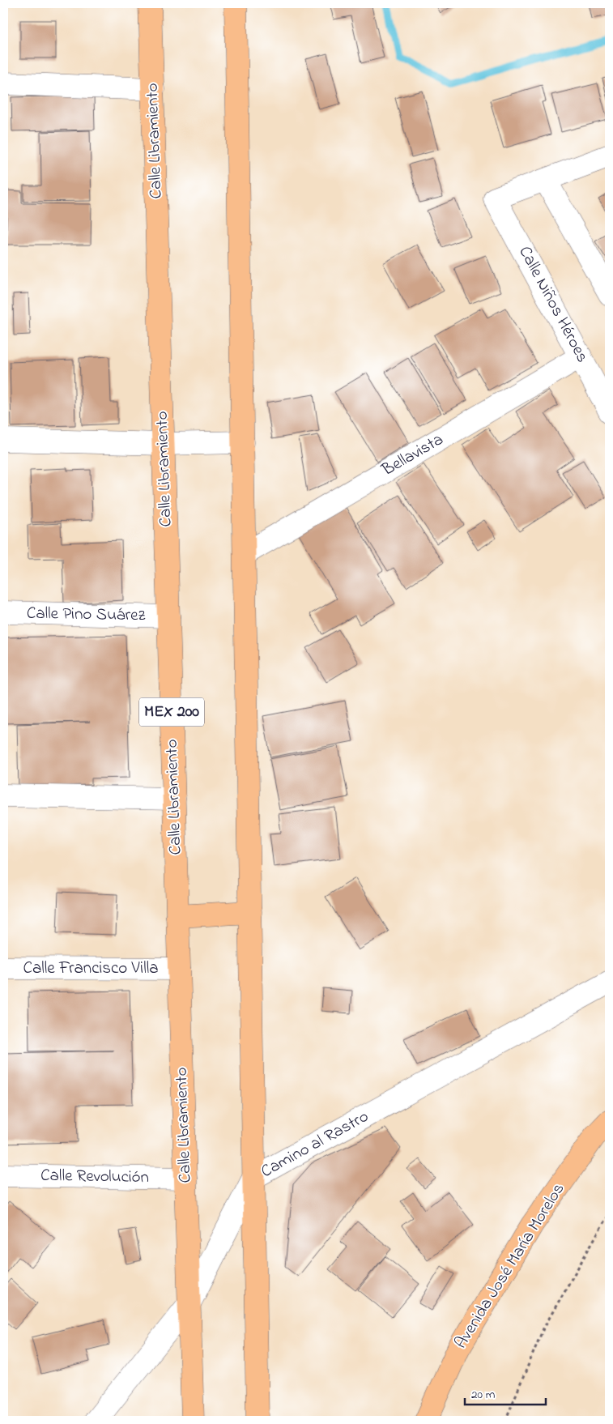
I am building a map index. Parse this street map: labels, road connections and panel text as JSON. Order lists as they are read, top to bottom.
{
  "streets": {
    "main road": ["Calle Libramiento", "MEX 200", "Avenida José María Morelos"],
    "street": [
      "Calle Niños Héroes",
      "Bellavista",
      "Calle Pino Suárez",
      "Calle Francisco Villa",
      "Camino al Rastro",
      "Calle Revolución"
    ]
  },
  "crossings": [
    ["Calle Libramiento", "Calle Pino Suárez"],
    ["Calle Libramiento", "Calle Francisco Villa"],
    ["Calle Libramiento", "Camino al Rastro"],
    ["Calle Libramiento", "Calle Revolución"],
    ["Calle Niños Héroes", "Bellavista"]
  ],
  "scale_bar": "20 m"
}
